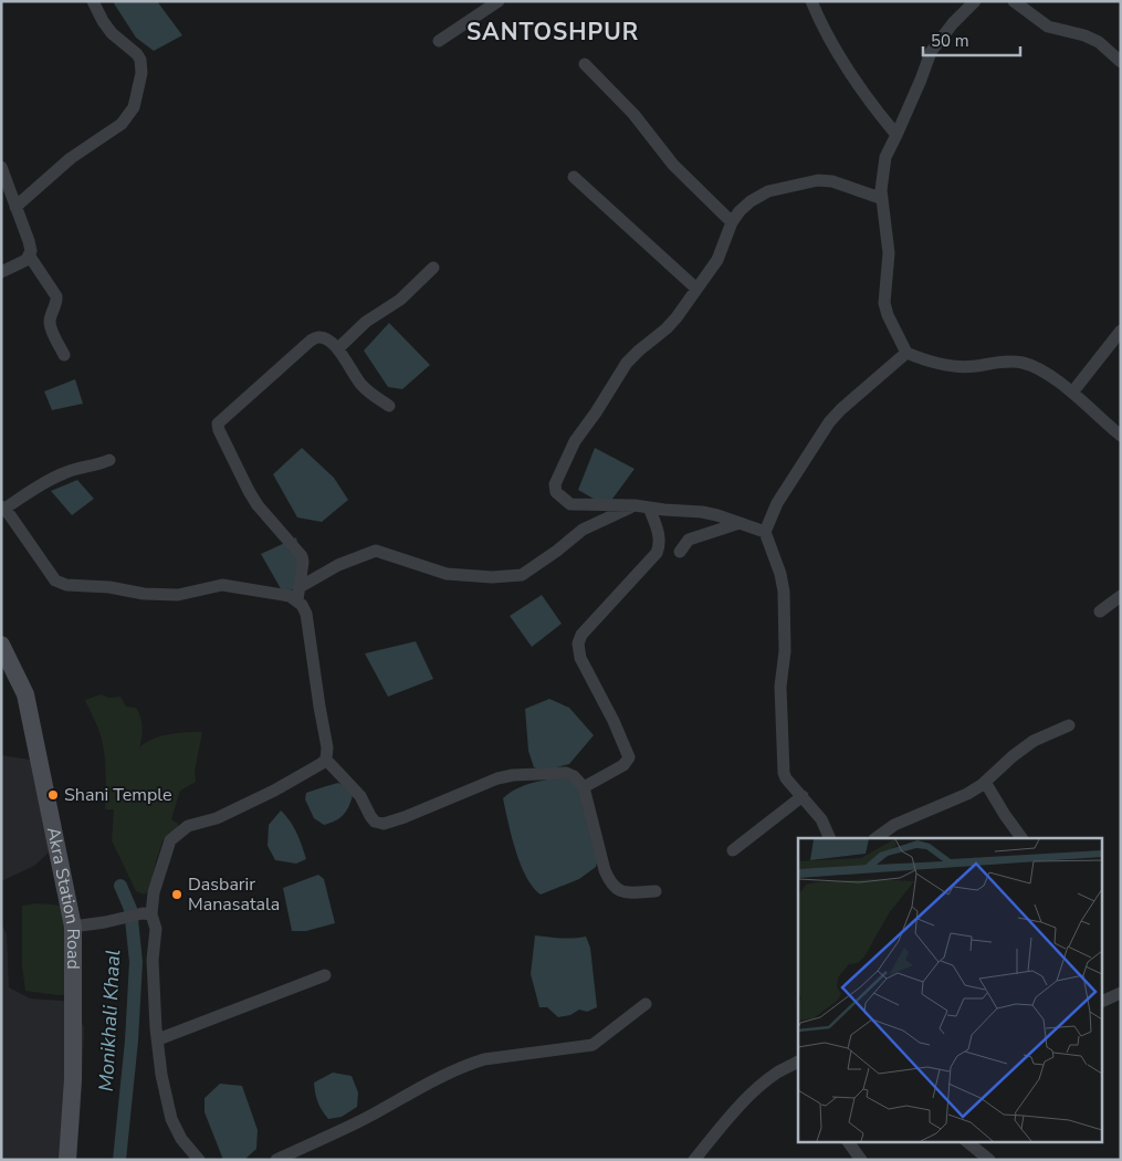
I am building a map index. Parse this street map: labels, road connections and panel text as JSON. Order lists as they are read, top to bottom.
{
  "streets": {
    "main road": ["Akra Station Road"]
  },
  "districts": ["SANTOSHPUR"],
  "water": ["Monikhali Khaal"],
  "places": ["Shani Temple", "Dasbarir Manasatala"],
  "scale_bar": "50 m"
}
